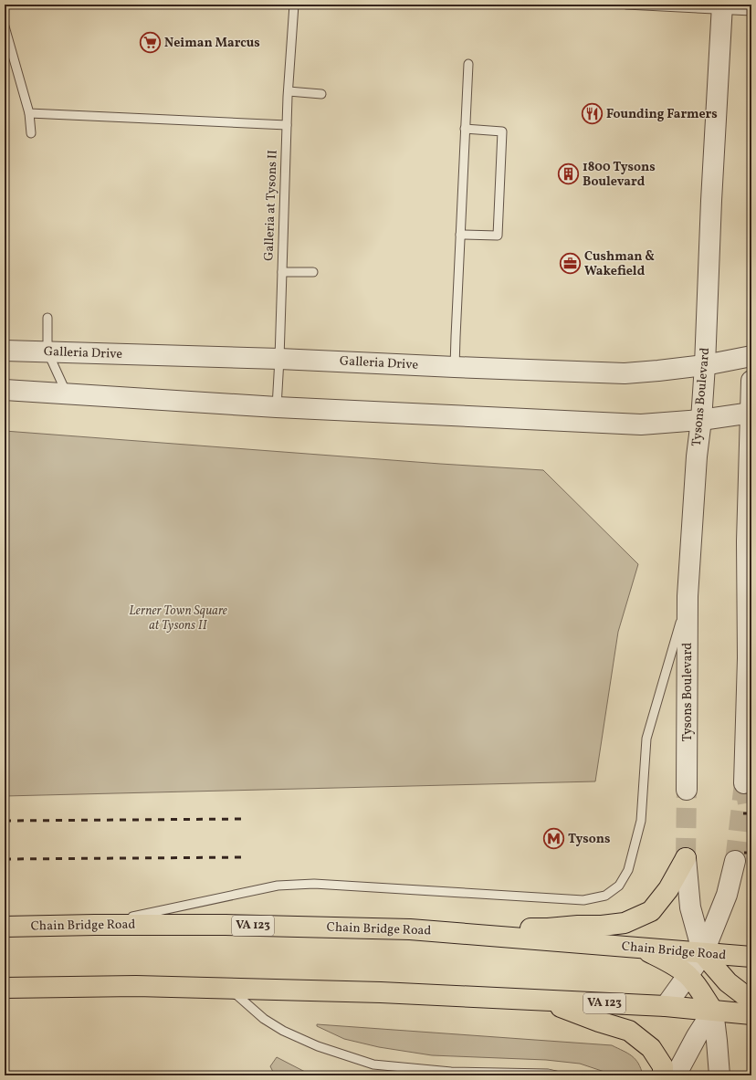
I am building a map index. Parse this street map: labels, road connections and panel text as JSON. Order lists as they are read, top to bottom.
{
  "streets": {
    "main road": ["Chain Bridge Road", "VA 123"],
    "street": ["Galleria Drive", "Tysons Boulevard"],
    "lane": ["Galleria at Tysons II"]
  },
  "crossings": [
    ["Galleria at Tysons II", "Galleria Drive"],
    ["Galleria Drive", "Tysons Boulevard"]
  ],
  "parks": ["Lerner Town Square at Tysons II"],
  "places": {
    "supermarket": ["Neiman Marcus"],
    "restaurant": ["Founding Farmers"],
    "building": ["1800 Tysons Boulevard"],
    "office": ["Cushman & Wakefield"],
    "metro station": ["Tysons"]
  }
}
